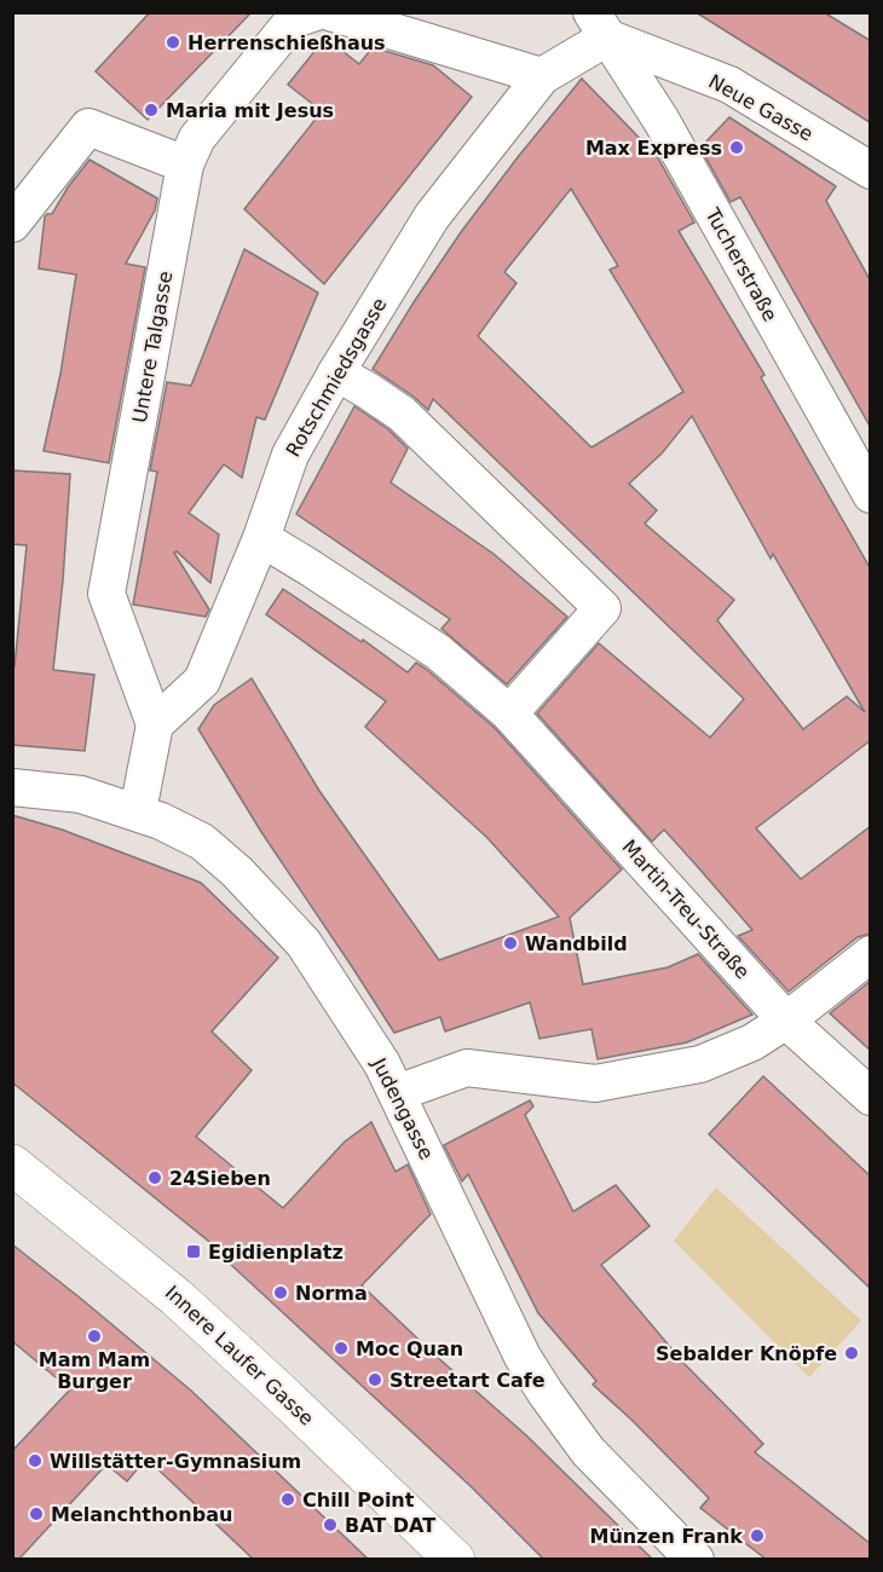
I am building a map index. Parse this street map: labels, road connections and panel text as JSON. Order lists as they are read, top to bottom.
{
  "streets": {
    "street": [
      "Neue Gasse",
      "Tucherstraße",
      "Untere Talgasse",
      "Rotschmiedsgasse",
      "Martin-Treu-Straße",
      "Judengasse",
      "Innere Laufer Gasse"
    ]
  },
  "crossings": [
    ["Neue Gasse", "Tucherstraße"],
    ["Neue Gasse", "Rotschmiedsgasse"],
    ["Tucherstraße", "Rotschmiedsgasse"],
    ["Untere Talgasse", "Rotschmiedsgasse"],
    ["Rotschmiedsgasse", "Martin-Treu-Straße"]
  ],
  "places": {
    "other": [
      "Herrenschießhaus",
      "Maria mit Jesus",
      "Max Express",
      "Wandbild",
      "24Sieben",
      "Norma",
      "Mam Mam Burger",
      "Moc Quan",
      "Sebalder Knöpfe",
      "Streetart Cafe",
      "Willstätter-Gymnasium",
      "Chill Point",
      "Melanchthonbau",
      "BAT DAT",
      "Münzen Frank"
    ],
    "transit": ["Egidienplatz"]
  }
}
